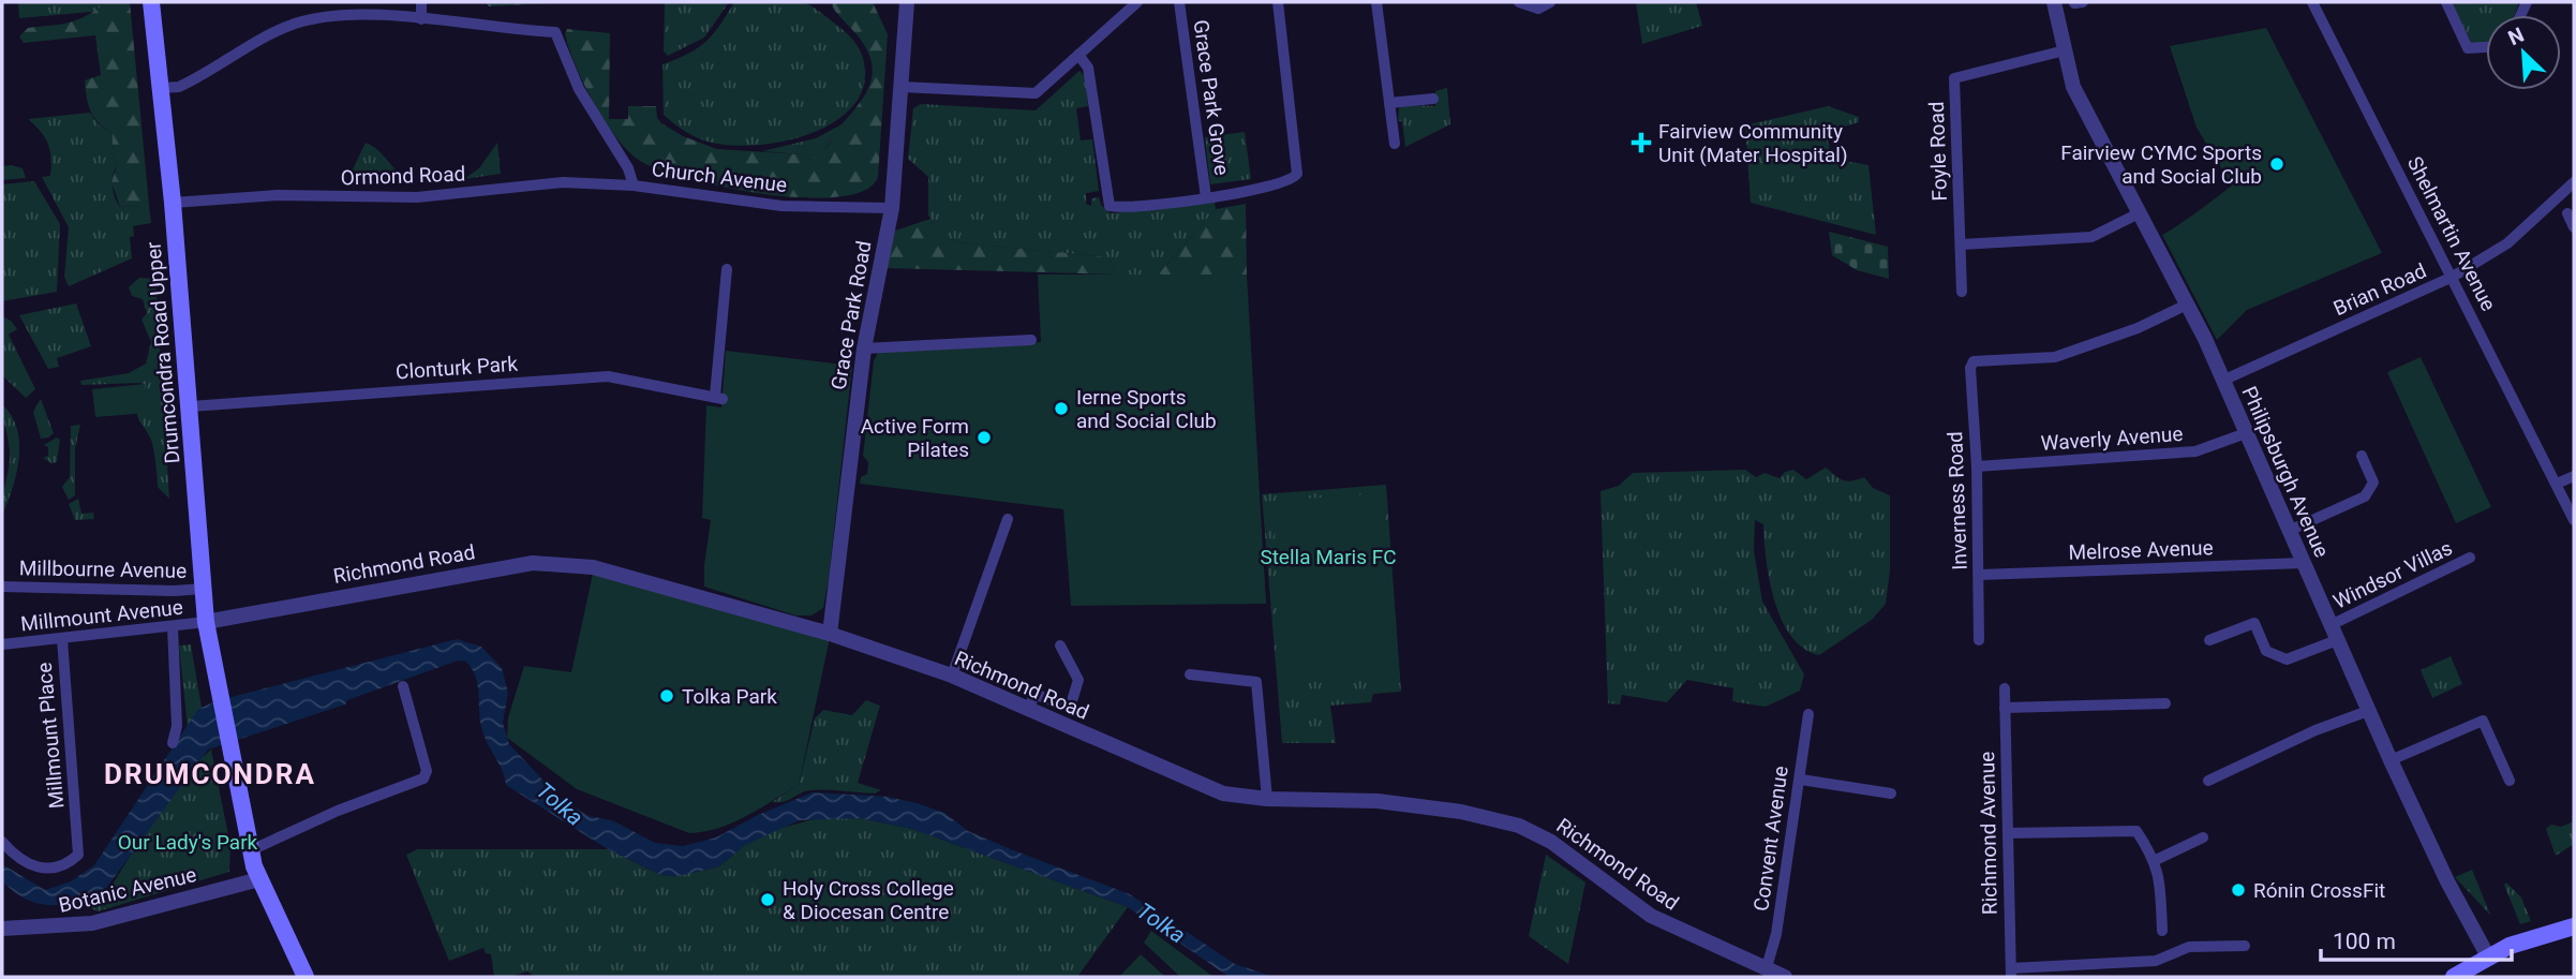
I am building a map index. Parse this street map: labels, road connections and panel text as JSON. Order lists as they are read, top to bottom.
{
  "streets": {
    "main road": ["Drumcondra Road Upper"],
    "street": [
      "Grace Park Grove",
      "Foyle Road",
      "Ormond Road",
      "Church Avenue",
      "Shelmartin Avenue",
      "Brian Road",
      "Grace Park Road",
      "Clonturk Park",
      "Waverly Avenue",
      "Philipsburgh Avenue",
      "Inverness Road",
      "Melrose Avenue",
      "Richmond Road",
      "Millbourne Avenue",
      "Windsor Villas",
      "Millmount Avenue",
      "Millmount Place",
      "Richmond Avenue",
      "Convent Avenue",
      "Botanic Avenue"
    ]
  },
  "crossings": [
    ["Foyle Road", "Philipsburgh Avenue"],
    ["Ormond Road", "Church Avenue"],
    ["Ormond Road", "Drumcondra Road Upper"],
    ["Church Avenue", "Grace Park Road"],
    ["Church Avenue", "Drumcondra Road Upper"],
    ["Shelmartin Avenue", "Brian Road"],
    ["Brian Road", "Philipsburgh Avenue"],
    ["Grace Park Road", "Richmond Road"],
    ["Drumcondra Road Upper", "Clonturk Park"],
    ["Drumcondra Road Upper", "Richmond Road"],
    ["Drumcondra Road Upper", "Millbourne Avenue"],
    ["Drumcondra Road Upper", "Millmount Avenue"],
    ["Drumcondra Road Upper", "Botanic Avenue"],
    ["Waverly Avenue", "Philipsburgh Avenue"],
    ["Waverly Avenue", "Inverness Road"],
    ["Philipsburgh Avenue", "Inverness Road"],
    ["Philipsburgh Avenue", "Melrose Avenue"],
    ["Philipsburgh Avenue", "Windsor Villas"],
    ["Inverness Road", "Melrose Avenue"],
    ["Richmond Road", "Millmount Avenue"],
    ["Richmond Road", "Convent Avenue"],
    ["Millmount Avenue", "Millmount Place"]
  ],
  "districts": ["DRUMCONDRA"],
  "water": ["Tolka"],
  "parks": ["Stella Maris FC", "Our Lady's Park"],
  "places": {
    "health": ["Fairview Community Unit (Mater Hospital)"],
    "other": [
      "Fairview CYMC Sports and Social Club",
      "Ierne Sports and Social Club",
      "Active Form Pilates",
      "Tolka Park",
      "Rónin CrossFit",
      "Holy Cross College & Diocesan Centre"
    ]
  },
  "scale_bar": "100 m",
  "north": "top left"
}
